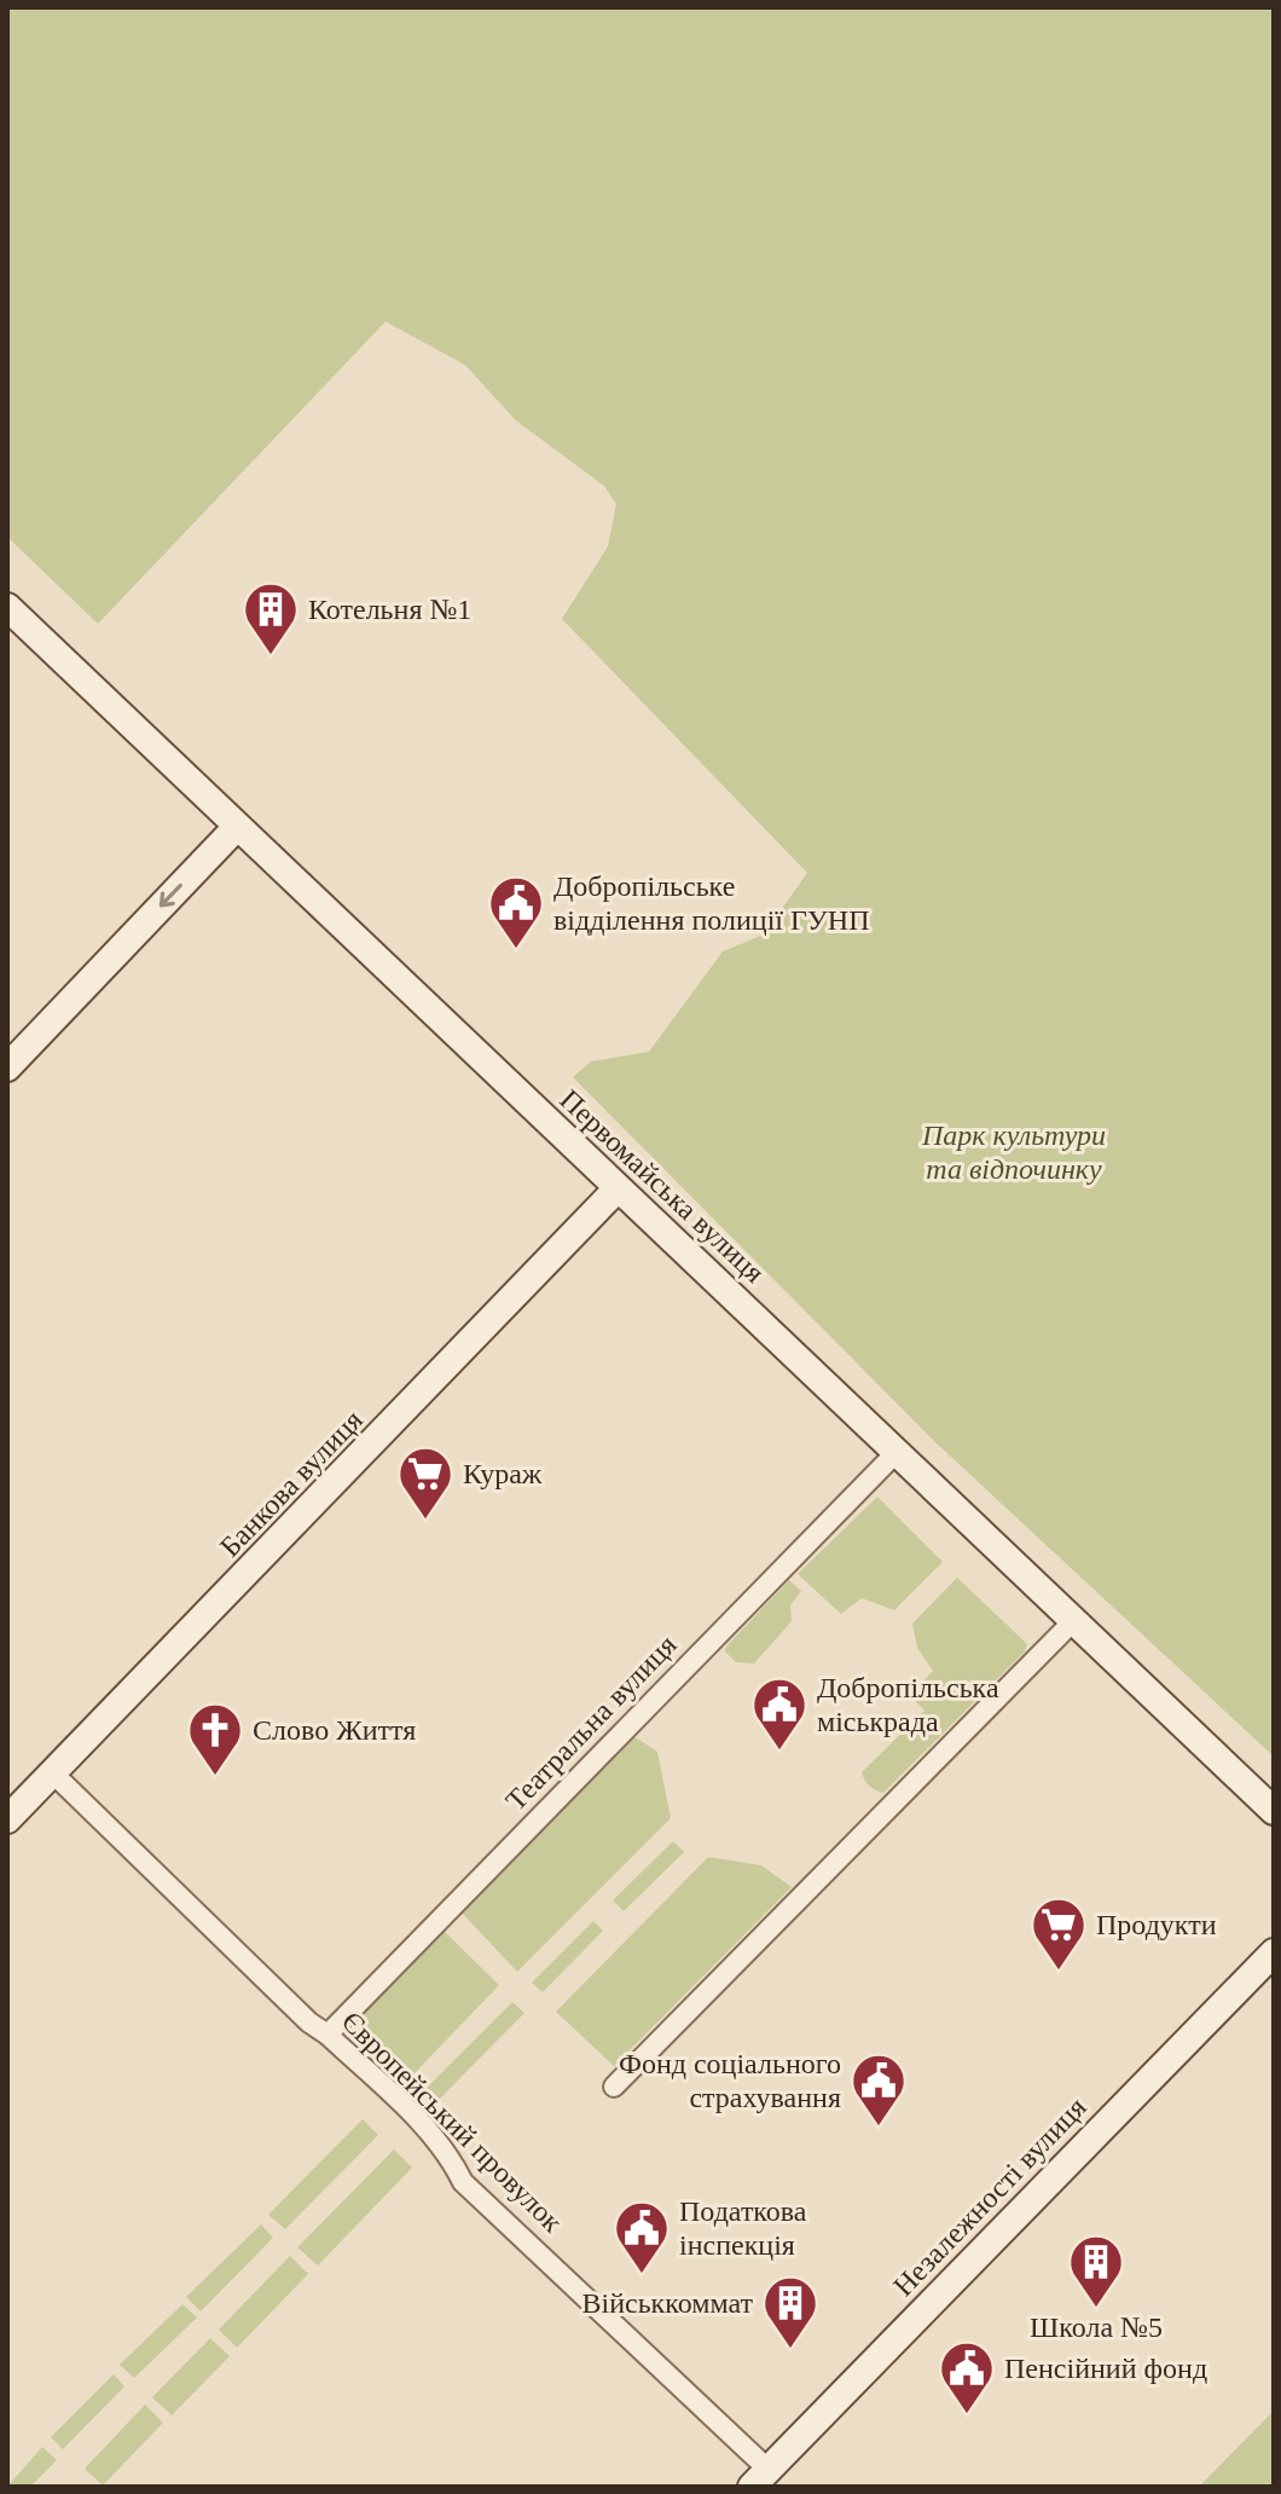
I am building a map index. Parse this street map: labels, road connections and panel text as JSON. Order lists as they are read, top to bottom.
{
  "streets": {
    "street": [
      "Первомайська вулиця",
      "Банкова вулиця",
      "Театральна вулиця",
      "Європейський провулок",
      "Незалежності вулиця"
    ]
  },
  "crossings": [
    ["Первомайська вулиця", "Банкова вулиця"],
    ["Первомайська вулиця", "Театральна вулиця"],
    ["Банкова вулиця", "Європейський провулок"],
    ["Театральна вулиця", "Європейський провулок"],
    ["Європейський провулок", "Незалежності вулиця"]
  ],
  "parks": ["Парк культури та відпочинку"],
  "places": {
    "building": ["Котельня №1", "Школа №5", "Військкоммат"],
    "public building": [
      "Добропільське відділення полиції ГУНП",
      "Добропільська міськрада",
      "Фонд соціального страхування",
      "Податкова інспекція",
      "Пенсійний фонд"
    ],
    "supermarket": ["Кураж", "Продукти"],
    "church": ["Слово Життя"]
  }
}
